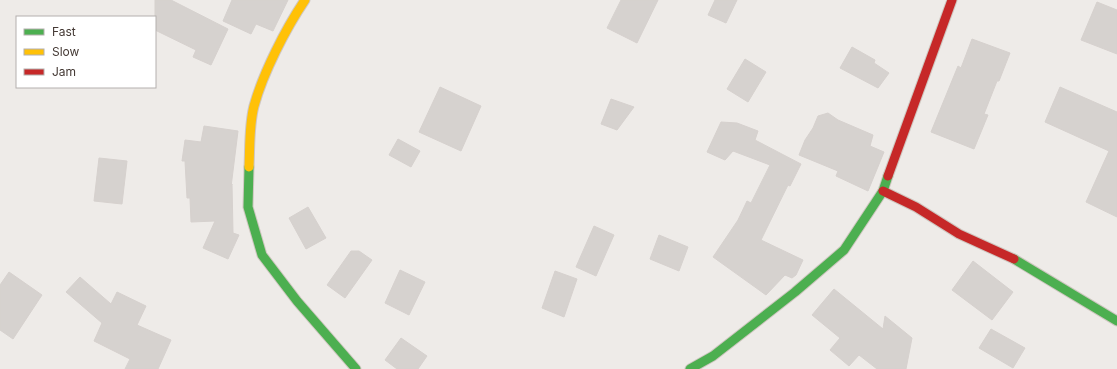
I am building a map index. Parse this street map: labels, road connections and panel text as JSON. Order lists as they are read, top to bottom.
{
  "legend": ["Fast", "Slow", "Jam"]
}
